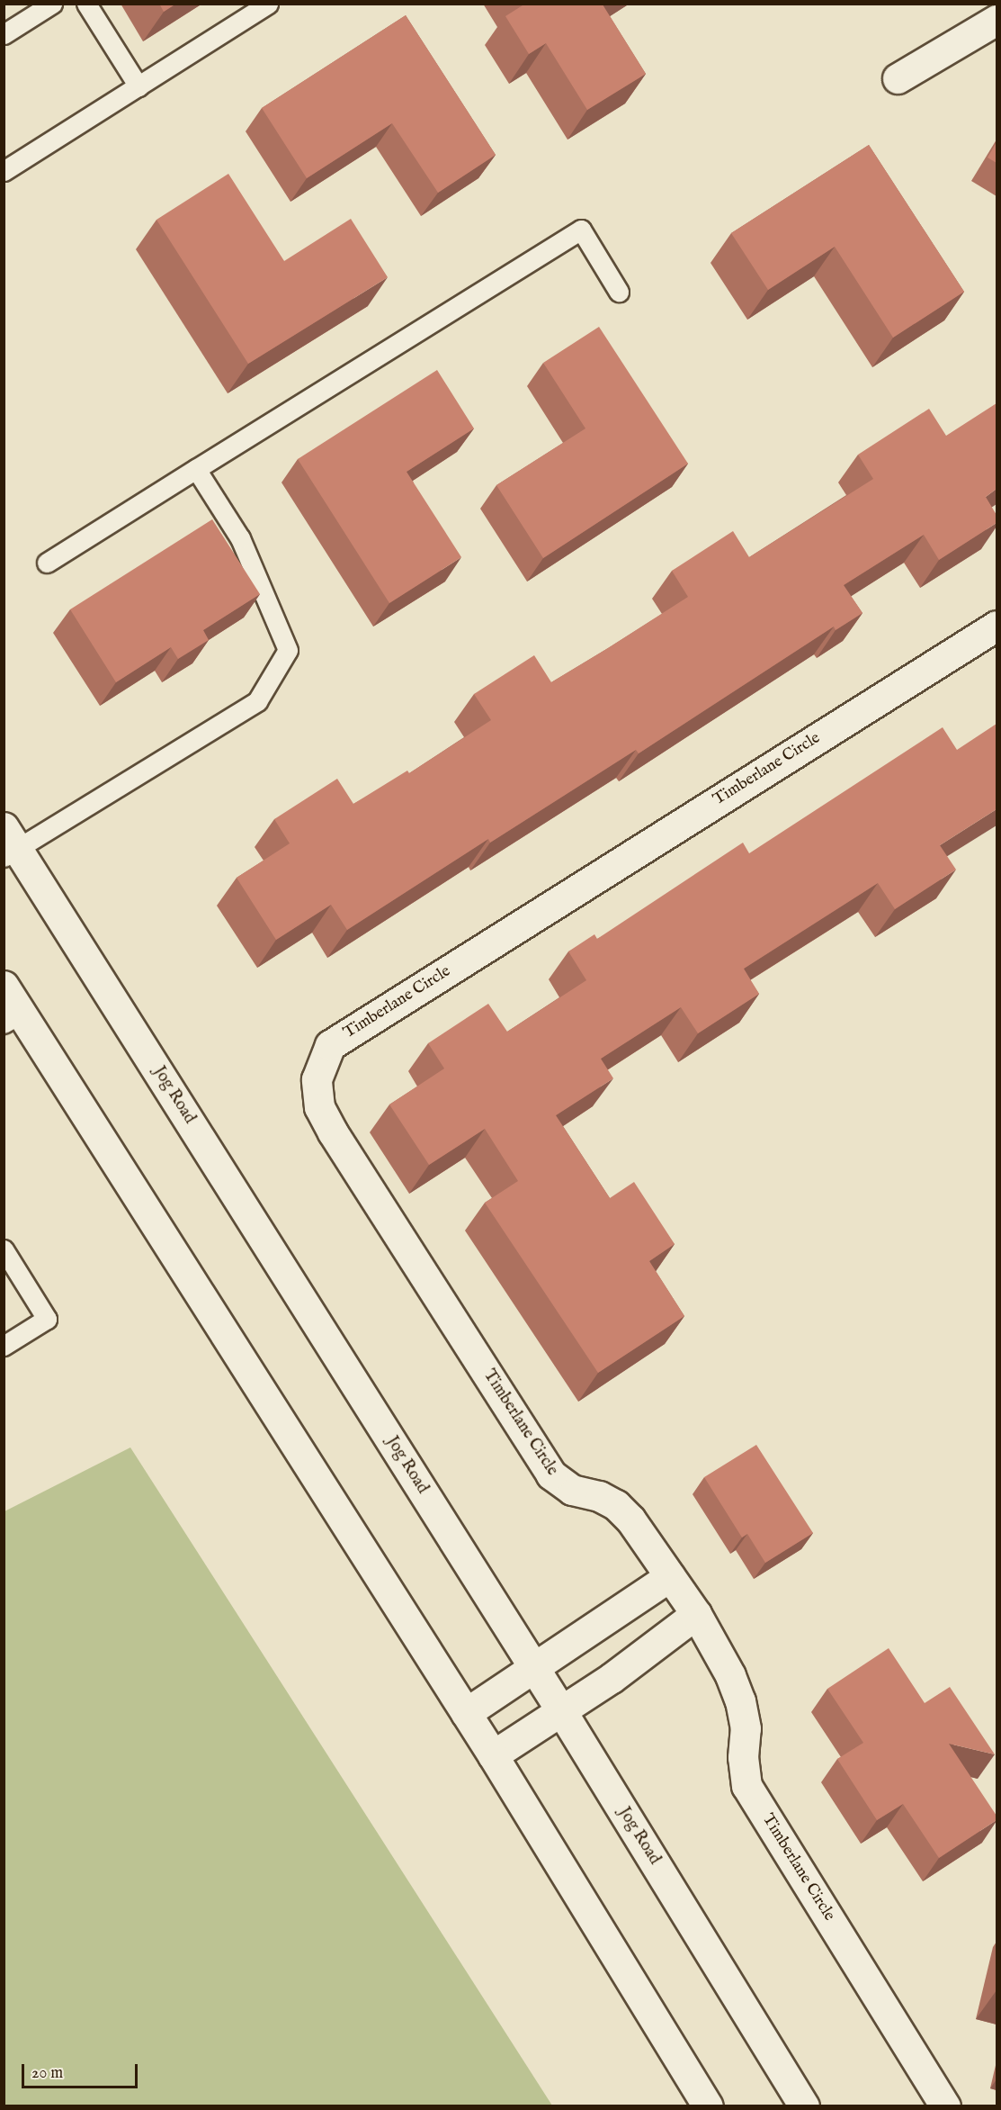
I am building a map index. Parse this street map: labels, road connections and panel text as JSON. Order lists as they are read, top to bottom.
{
  "streets": {
    "main road": ["Timberlane Circle", "Jog Road"]
  },
  "scale_bar": "20 m"
}
